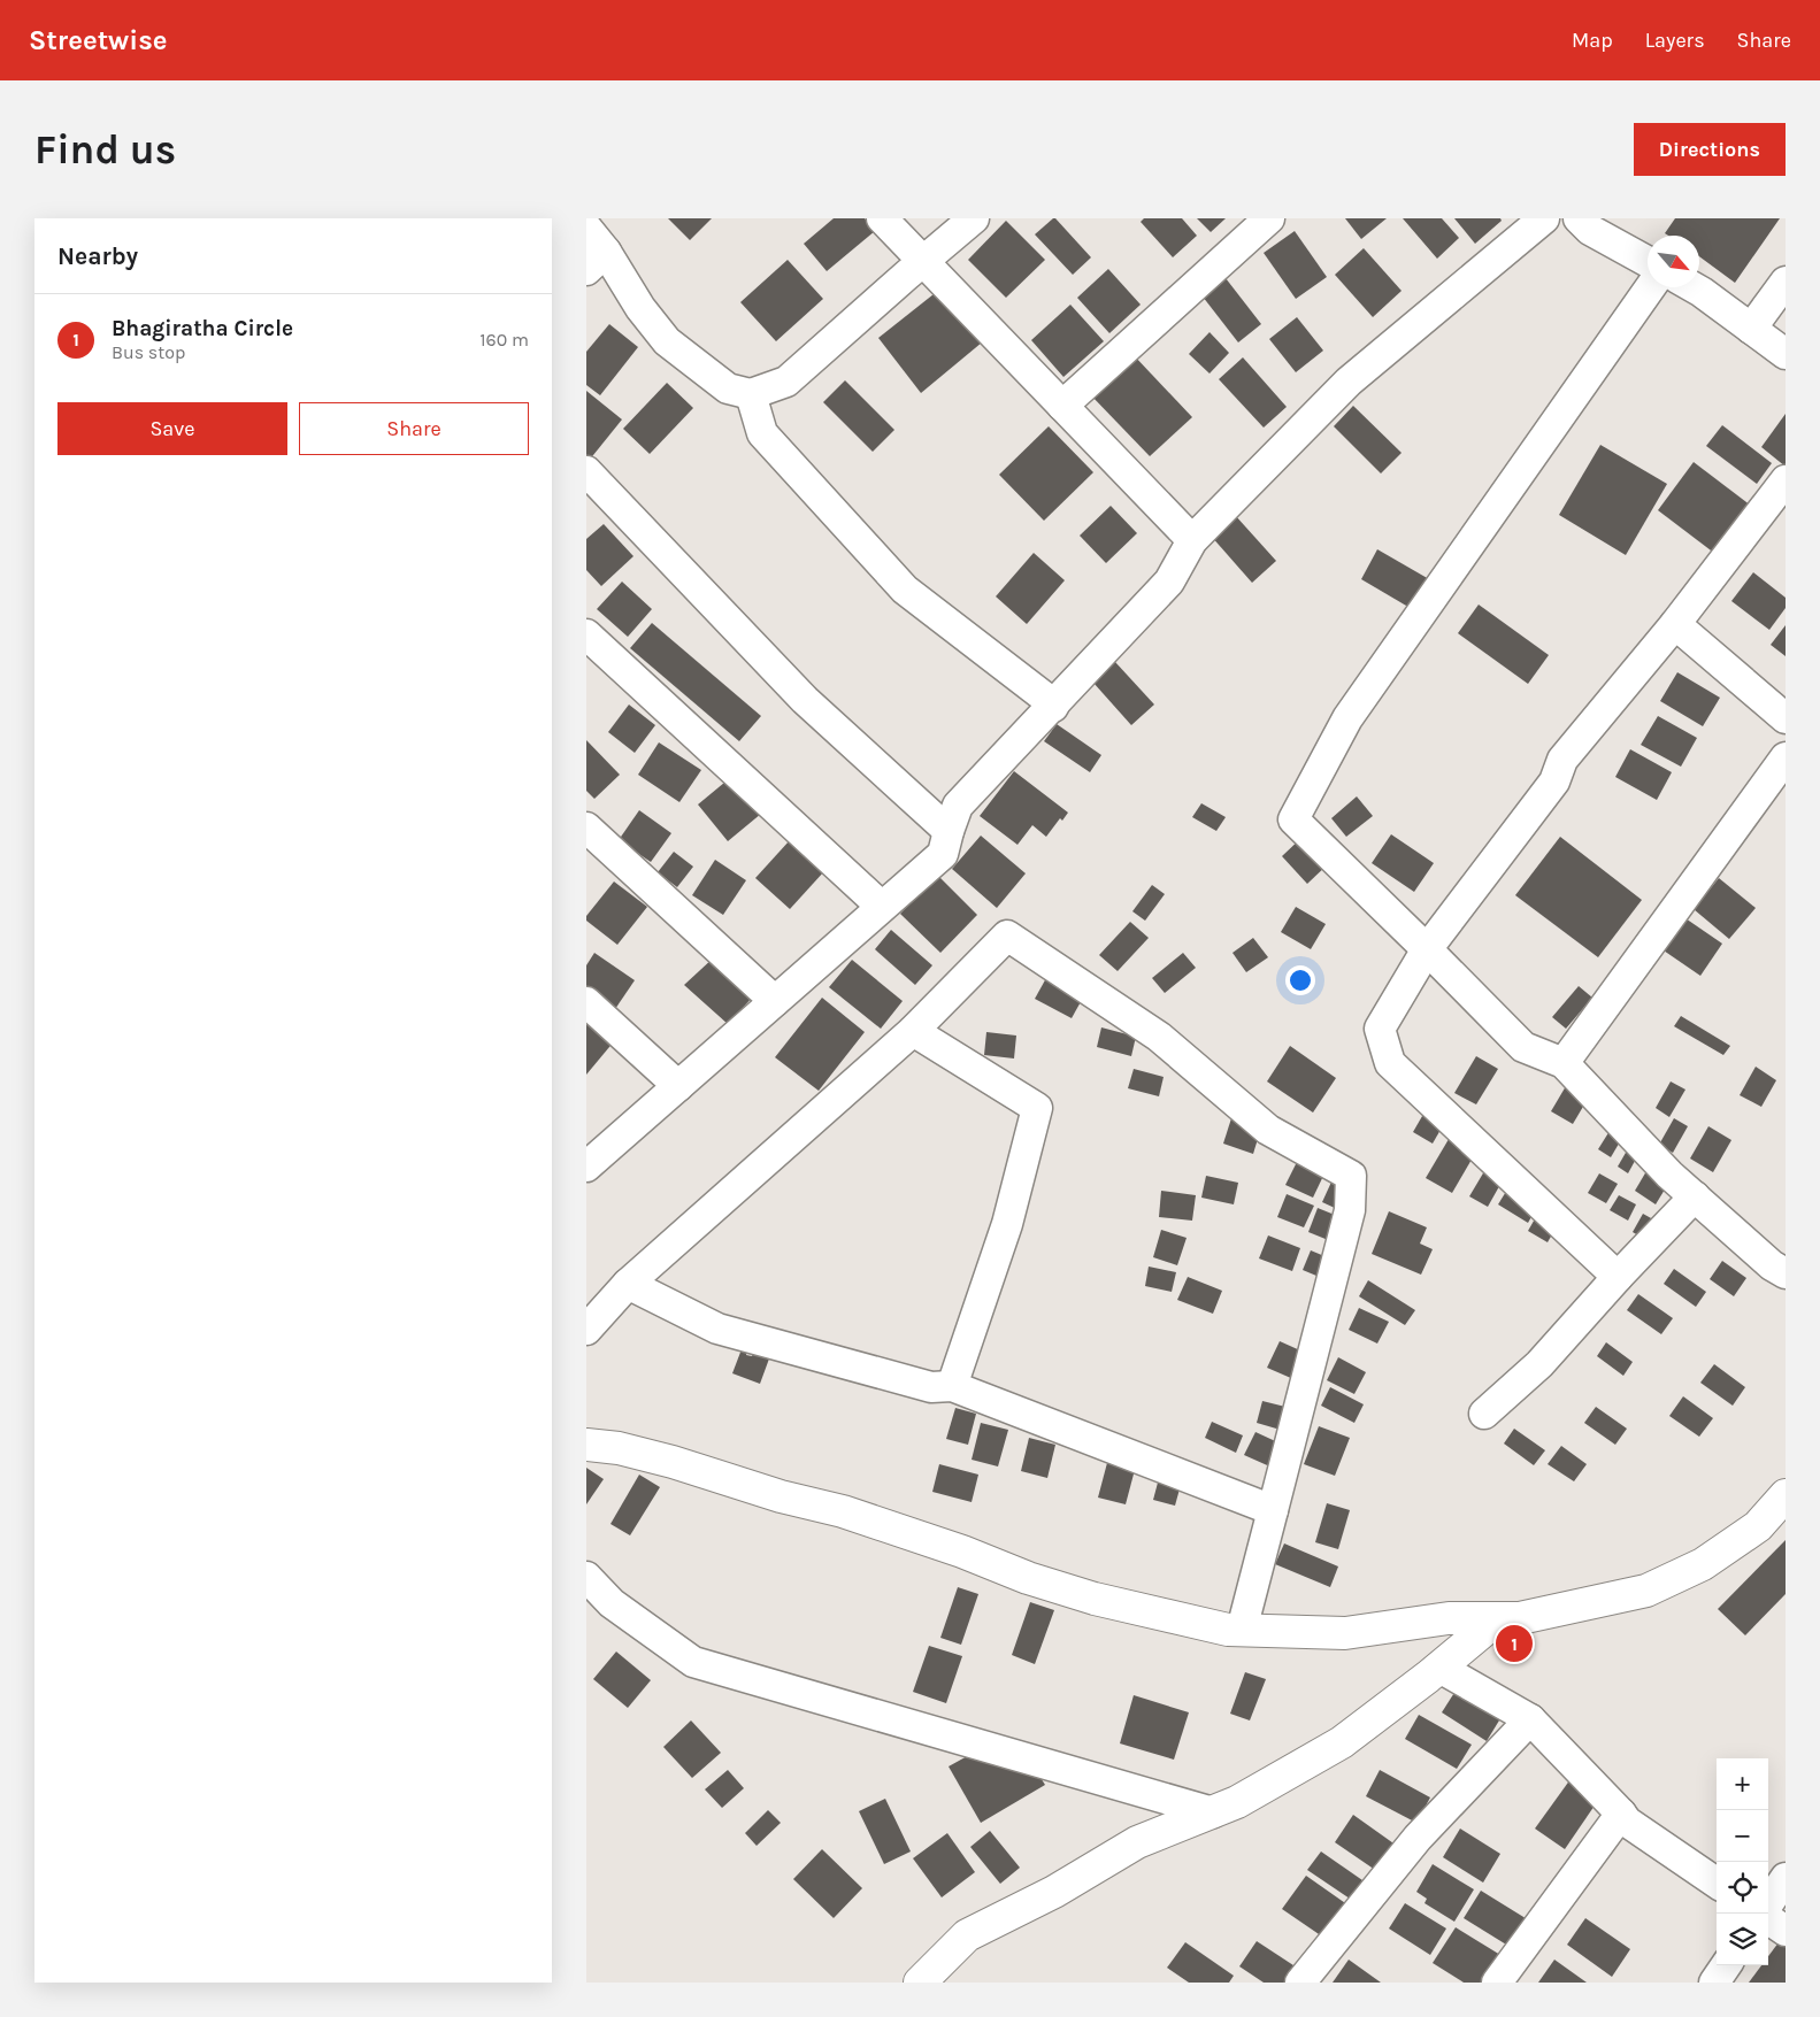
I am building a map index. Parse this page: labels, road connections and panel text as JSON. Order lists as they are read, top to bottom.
{
  "north": "bottom right",
  "page": {
    "header": "Streetwise",
    "nav": ["Map", "Layers", "Share"],
    "buttons": [
      "Directions",
      ["Save", "Share"]
    ],
    "title": "Find us",
    "heading": "Nearby",
    "list": [
      {
        "mark": "1",
        "name": "Bhagiratha Circle",
        "note": "Bus stop",
        "value": "160 m"
      }
    ],
    "pins": "1",
    "map_buttons": ["+", "−"]
  }
}
